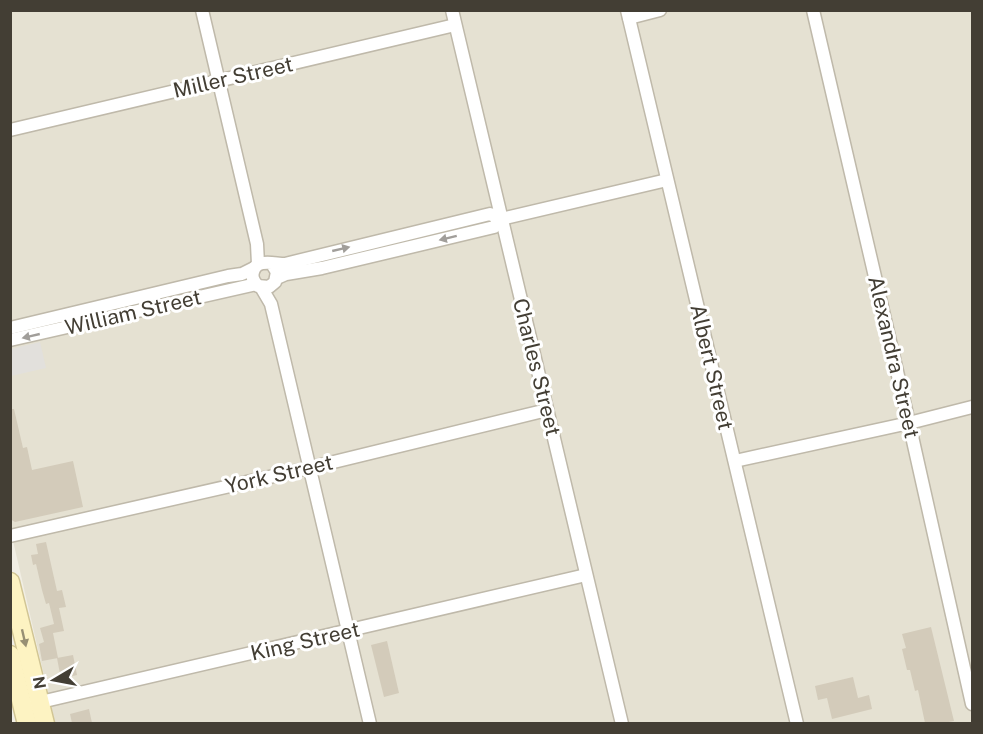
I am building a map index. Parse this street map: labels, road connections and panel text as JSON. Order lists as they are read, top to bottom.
{
  "streets": {
    "street": [
      "Miller Street",
      "William Street",
      "Alexandra Street",
      "Charles Street",
      "Albert Street",
      "York Street",
      "King Street"
    ]
  },
  "crossings": [
    ["Miller Street", "Charles Street"],
    ["William Street", "Charles Street"],
    ["William Street", "Albert Street"],
    ["Charles Street", "York Street"],
    ["Charles Street", "King Street"]
  ],
  "north": "left"
}
